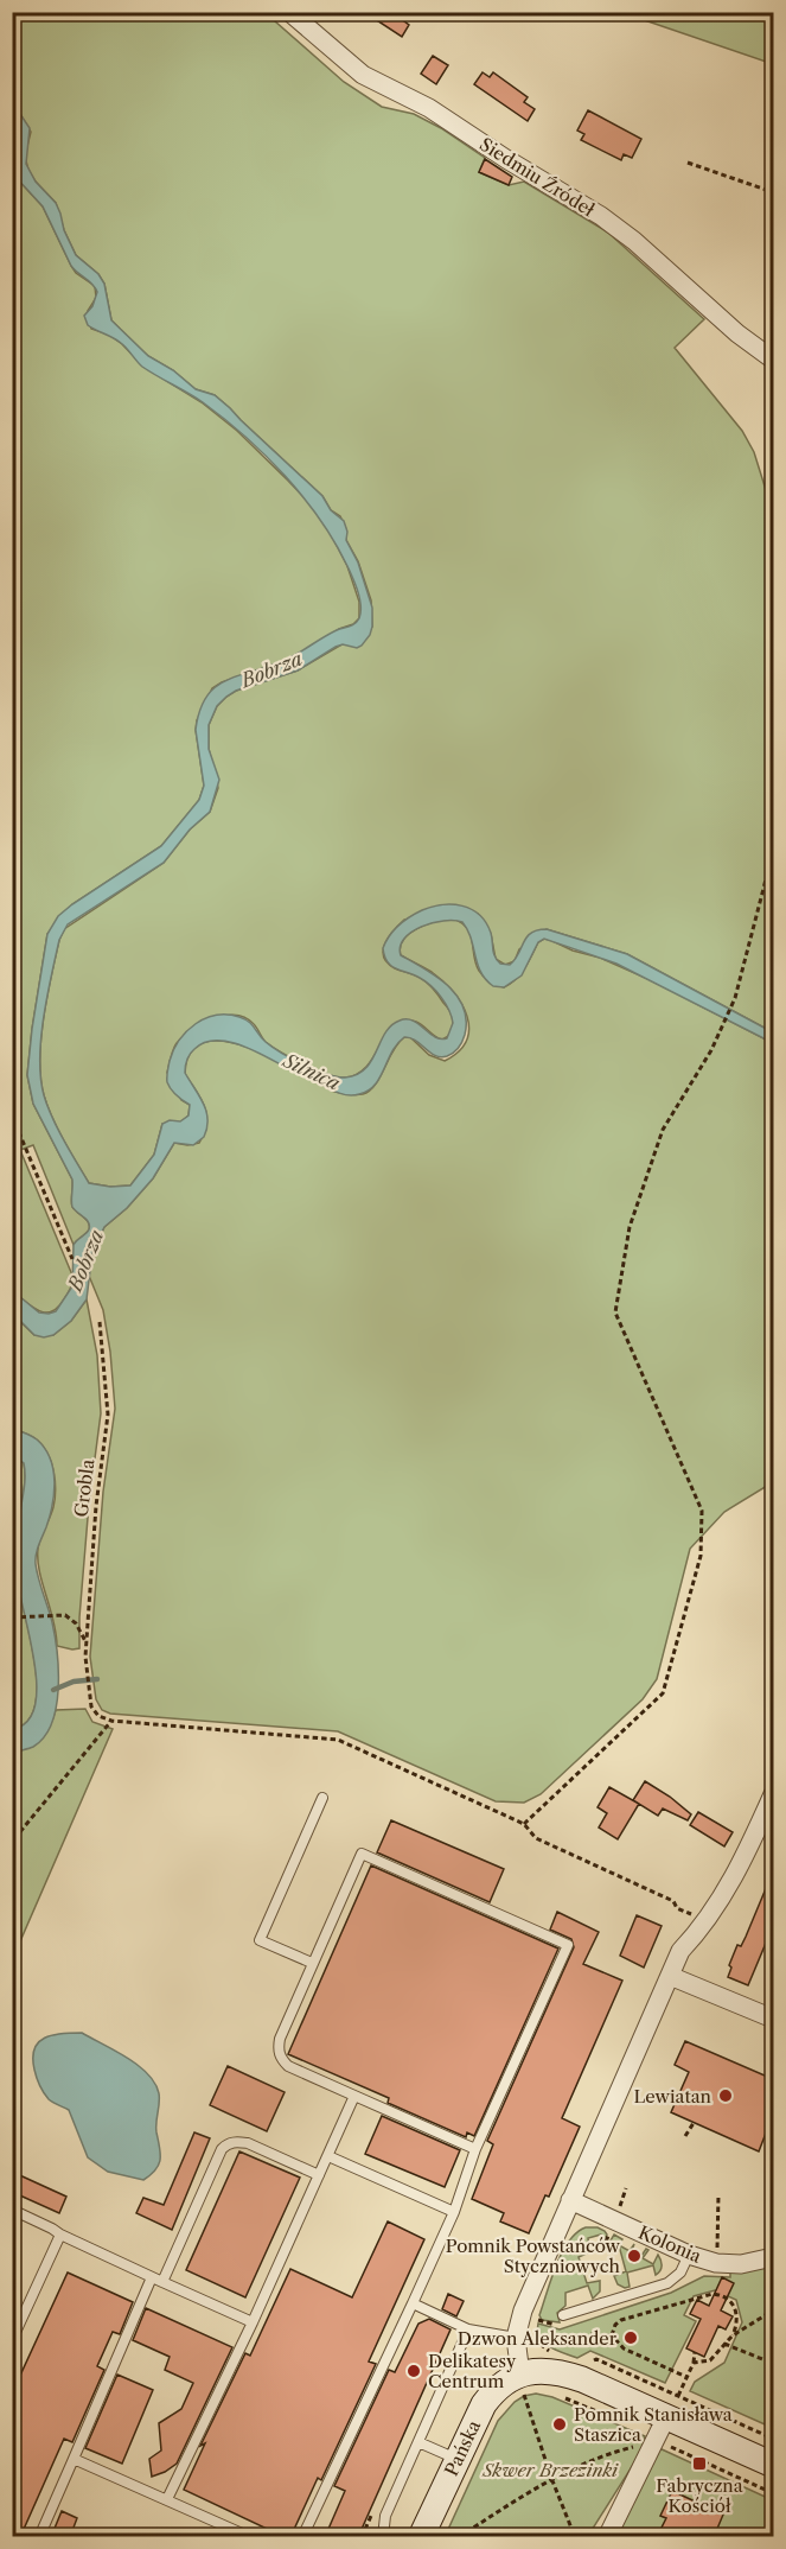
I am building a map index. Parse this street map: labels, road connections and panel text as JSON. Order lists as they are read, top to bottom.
{
  "streets": {
    "main road": ["Pańska"],
    "street": ["Siedmiu Źródeł", "Kolonia"],
    "path": ["Grobla"]
  },
  "water": ["Bobrza", "Silnica"],
  "parks": ["Skwer Brzezinki"],
  "places": {
    "other": [
      "Lewiatan",
      "Pomnik Powstańców Styczniowych",
      "Dzwon Aleksander",
      "Delikatesy Centrum",
      "Pomnik Stanisława Staszica"
    ],
    "transit": ["Fabryczna Kościół"]
  }
}
